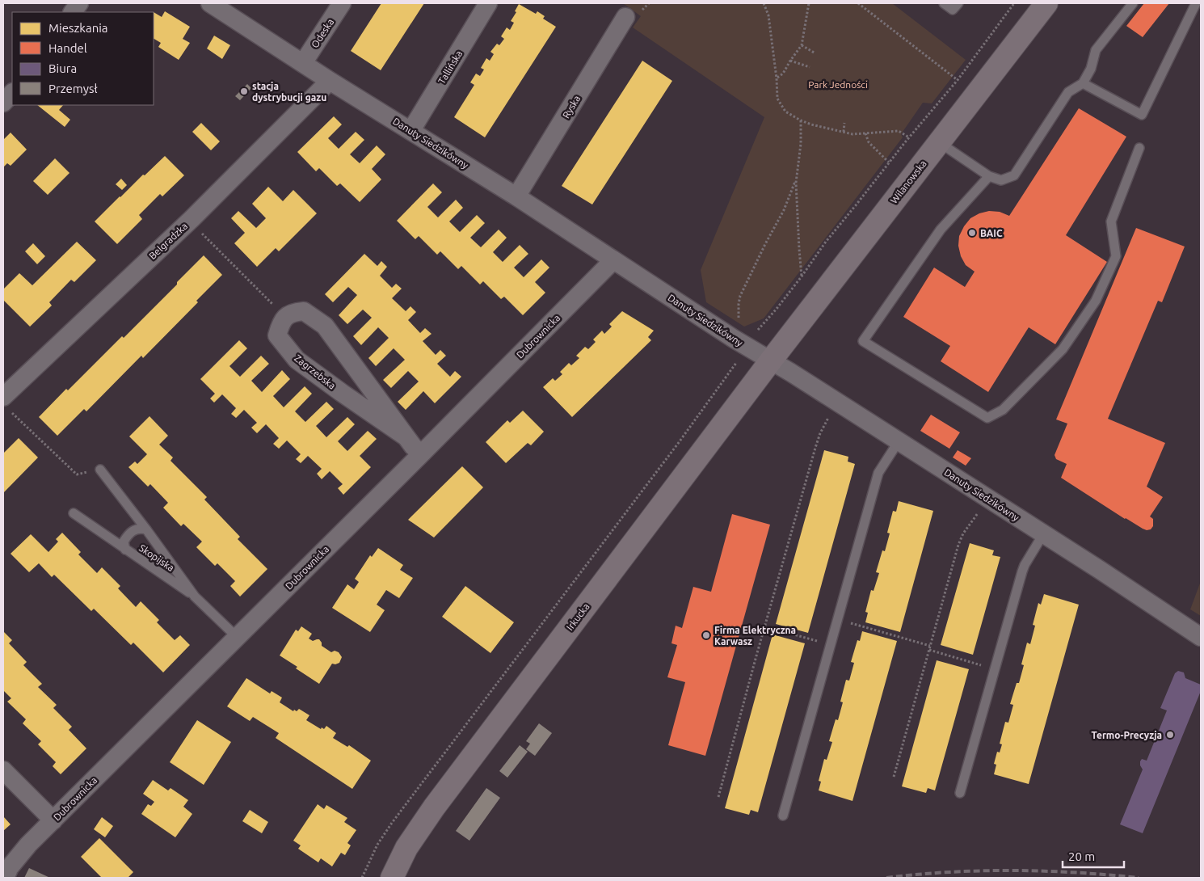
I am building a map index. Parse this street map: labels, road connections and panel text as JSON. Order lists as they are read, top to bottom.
{
  "streets": {
    "street": [
      "Odeska",
      "Tallińska",
      "Ryska",
      "Danuty Siedzikówny",
      "Wilanowska",
      "Belgradzka",
      "Dubrownicka",
      "Zagrzebska",
      "Irkucka"
    ],
    "lane": ["Skopijska"]
  },
  "crossings": [
    ["Odeska", "Danuty Siedzikówny"],
    ["Tallińska", "Danuty Siedzikówny"],
    ["Ryska", "Danuty Siedzikówny"],
    ["Danuty Siedzikówny", "Wilanowska"],
    ["Danuty Siedzikówny", "Belgradzka"],
    ["Danuty Siedzikówny", "Dubrownicka"],
    ["Danuty Siedzikówny", "Irkucka"],
    ["Wilanowska", "Irkucka"],
    ["Dubrownicka", "Zagrzebska"],
    ["Dubrownicka", "Skopijska"]
  ],
  "parks": ["Park Jedności"],
  "places": [
    "stacja dystrybucji gazu",
    "BAIC",
    "Firma Elektryczna Karwasz",
    "Termo-Precyzja"
  ],
  "legend": [
    "Mieszkania",
    "Handel",
    "Biura",
    "Przemysł"
  ],
  "scale_bar": "20 m"
}
